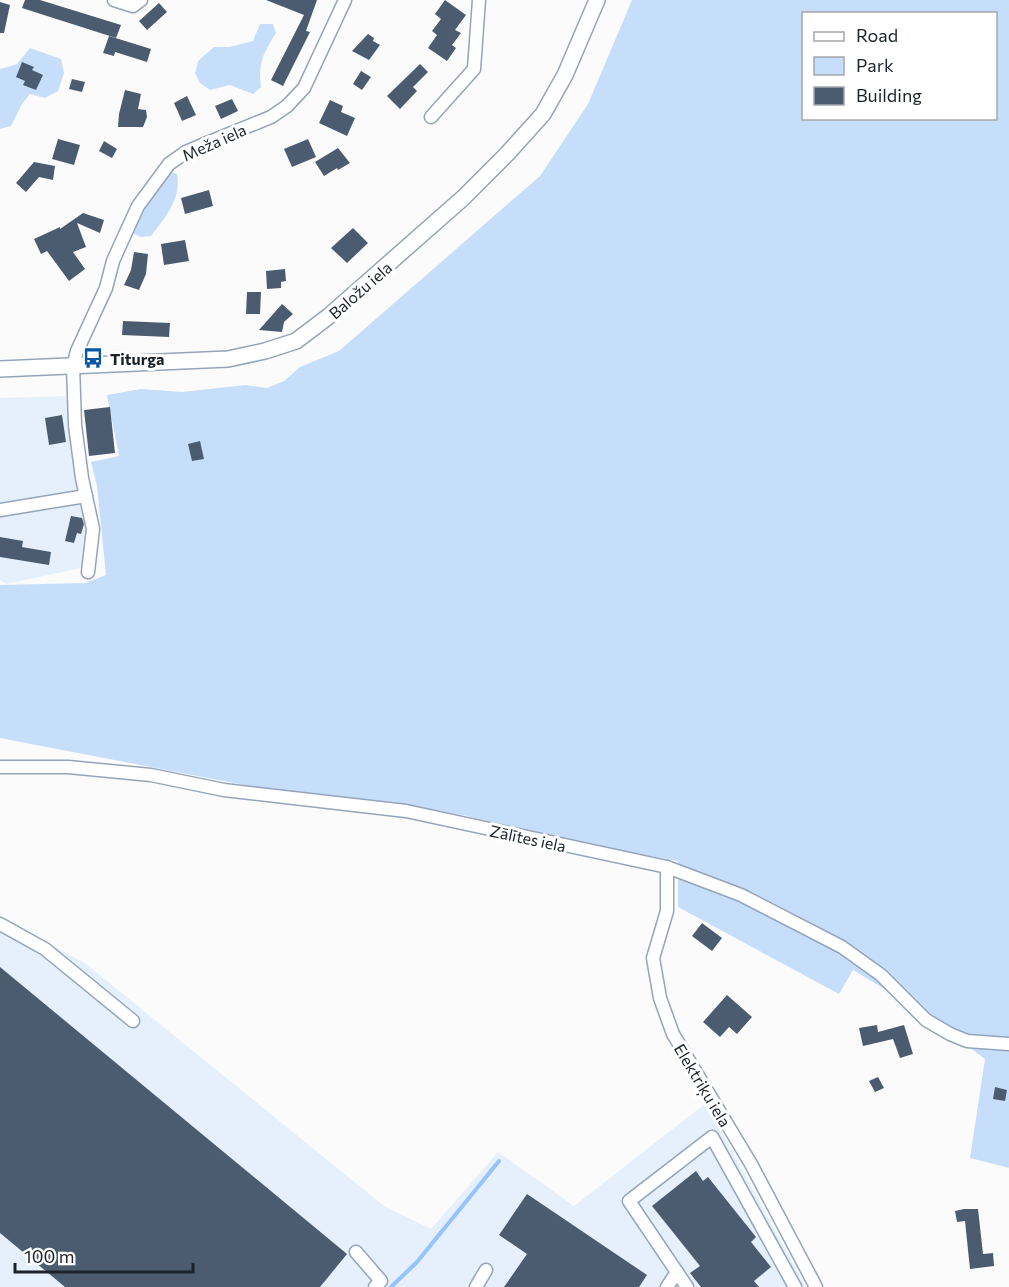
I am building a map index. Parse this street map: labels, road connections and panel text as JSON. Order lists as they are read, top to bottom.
{
  "streets": {
    "main road": ["Baložu iela"],
    "street": ["Meža iela", "Zālītes iela", "Elektriķu iela"]
  },
  "crossings": [
    ["Meža iela", "Baložu iela"],
    ["Zālītes iela", "Elektriķu iela"]
  ],
  "places": {
    "bus stop": ["Titurga"]
  },
  "legend": ["Road", "Park", "Building"],
  "scale_bar": "100 m"
}
